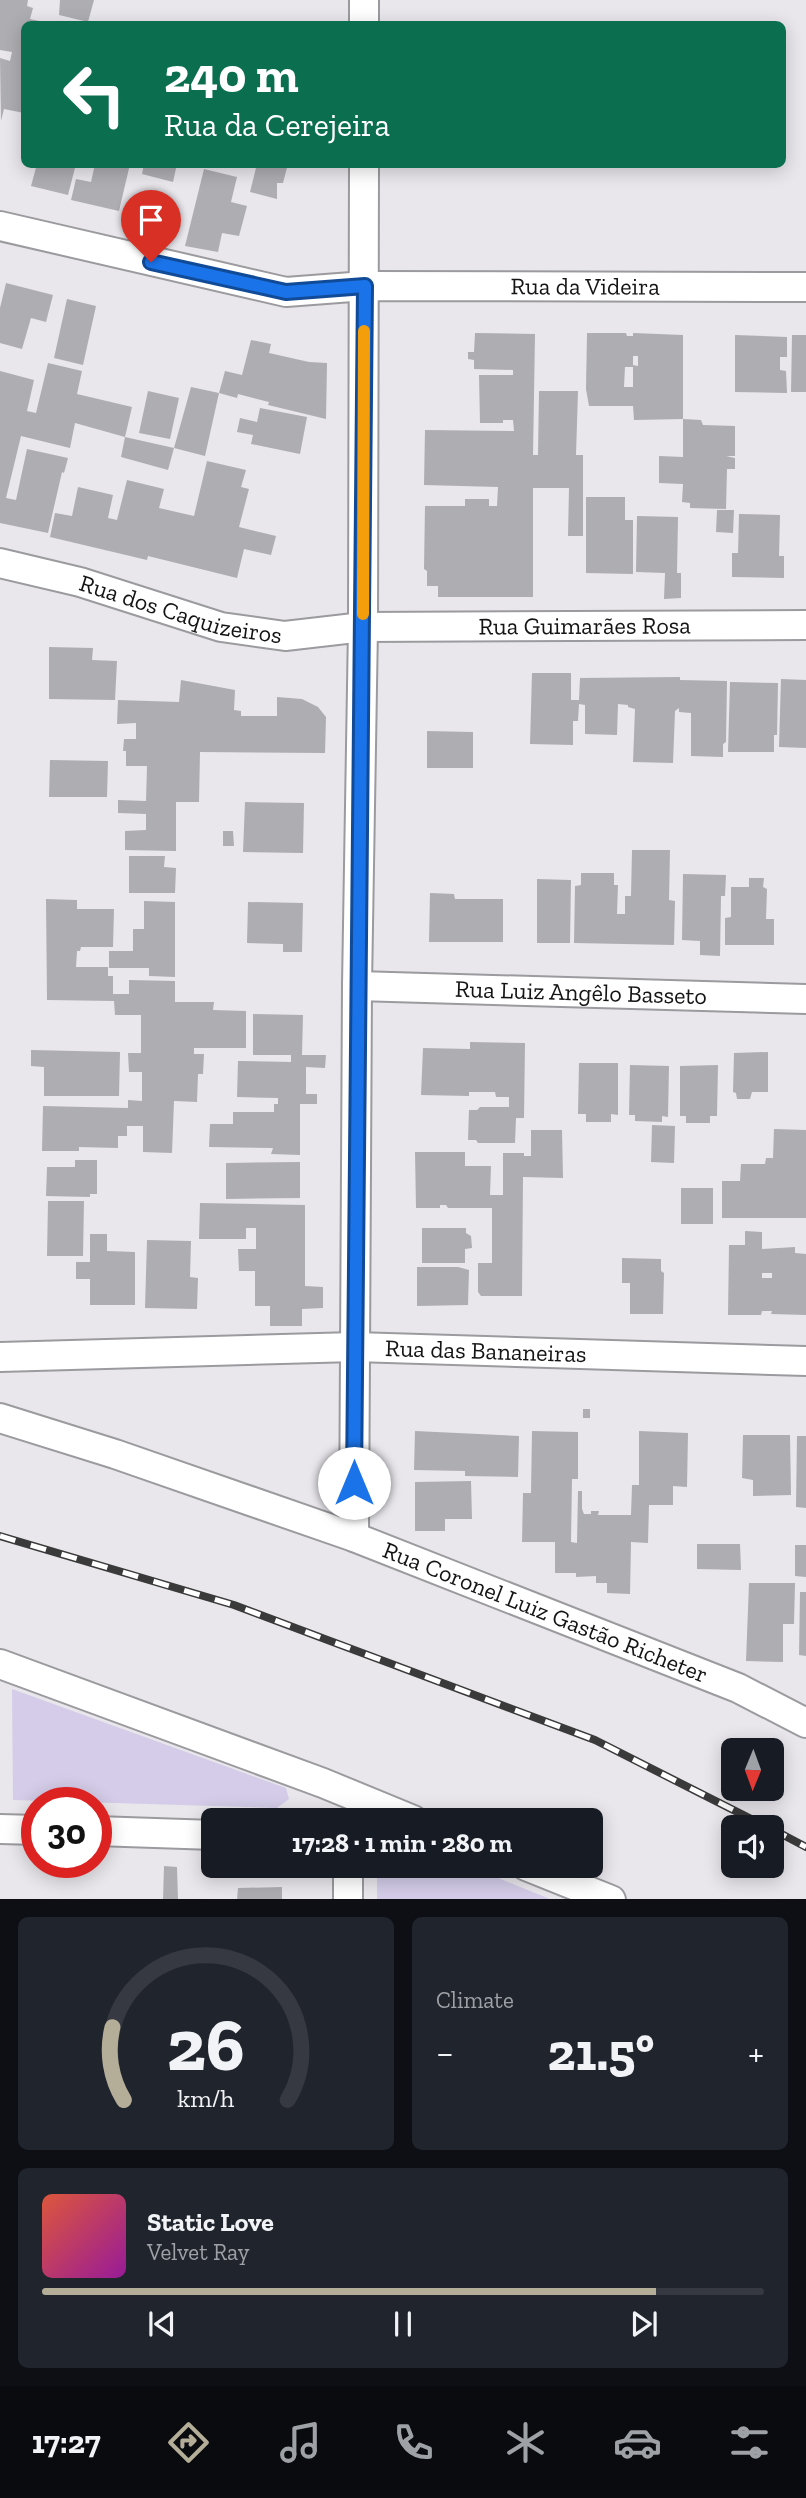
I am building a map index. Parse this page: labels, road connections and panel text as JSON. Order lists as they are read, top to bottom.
{
  "streets": {
    "street": [
      "Rua da Videira",
      "Rua dos Caquizeiros",
      "Rua Guimarães Rosa",
      "Rua Luiz Angêlo Basseto",
      "Rua das Bananeiras",
      "Rua Coronel Luiz Gastão Richeter"
    ]
  },
  "crossings": [
    ["Rua dos Caquizeiros", "Rua Guimarães Rosa"]
  ],
  "north": "bottom",
  "page": {
    "turn": ["240 m", "Rua da Cerejeira"],
    "limit": "30",
    "trip": "17:28 · 1 min · 280 m",
    "tile": "Climate",
    "heat": ["−", "21.5°", "+"],
    "song": ["Static Love", "Velvet Ray"],
    "tabs": "17:27",
    "gauge": ["26", "km/h"]
  }
}
